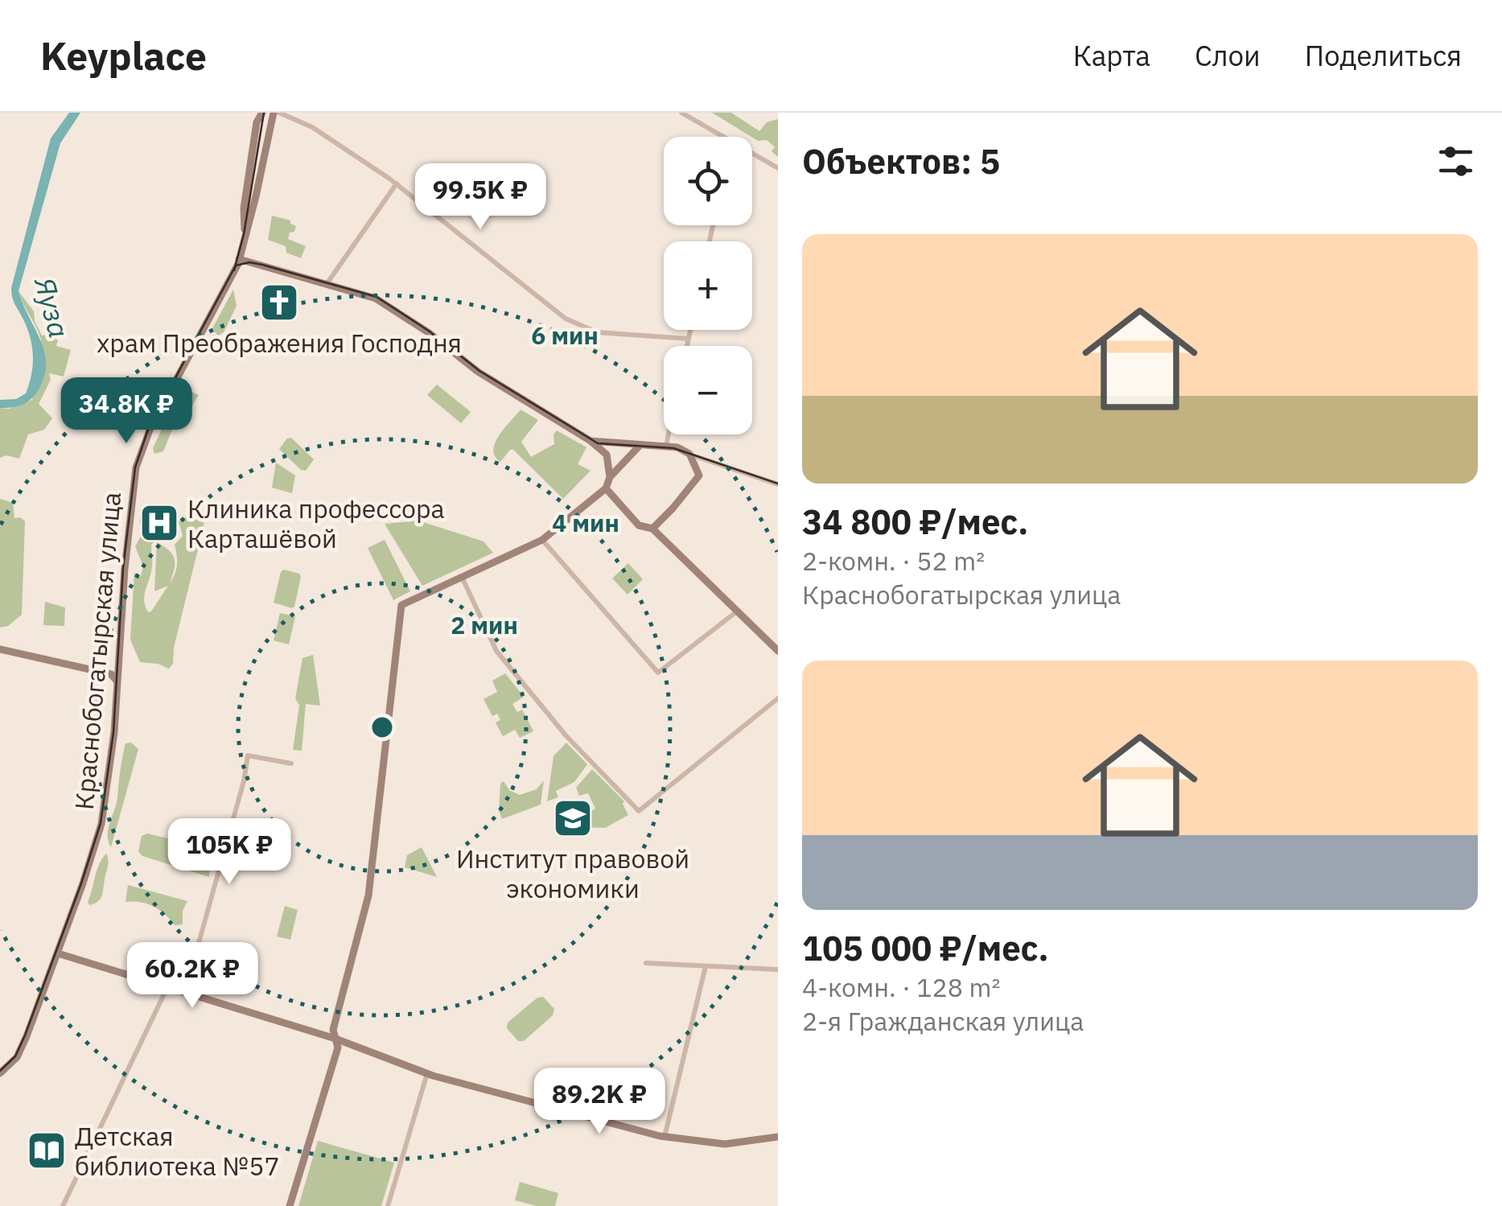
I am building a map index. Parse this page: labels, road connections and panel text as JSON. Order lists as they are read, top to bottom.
{
  "streets": {
    "street": ["Краснобогатырская улица"]
  },
  "water": ["Яуза"],
  "places": {
    "church": ["храм Преображения Господня"],
    "hospital": ["Клиника профессора Карташёвой"],
    "school or university": ["Институт правовой экономики"],
    "library": ["Детская библиотека №57"]
  },
  "page": {
    "header": "Keyplace",
    "nav": ["Карта", "Слои", "Поделиться"],
    "heading": "Объектов: 5",
    "map_buttons": ["+", "−"],
    "price": [
      "99.5K ₽",
      "34.8K ₽",
      "105K ₽",
      "60.2K ₽",
      "89.2K ₽"
    ],
    "list": [
      {
        "name": "34 800 ₽/мес.",
        "note": "2-комн. · 52 m² · Краснобогатырская улица"
      },
      {
        "name": "105 000 ₽/мес.",
        "note": "4-комн. · 128 m² · 2-я Гражданская улица"
      }
    ]
  },
  "rings": ["6 мин", "4 мин", "2 мин"]
}
